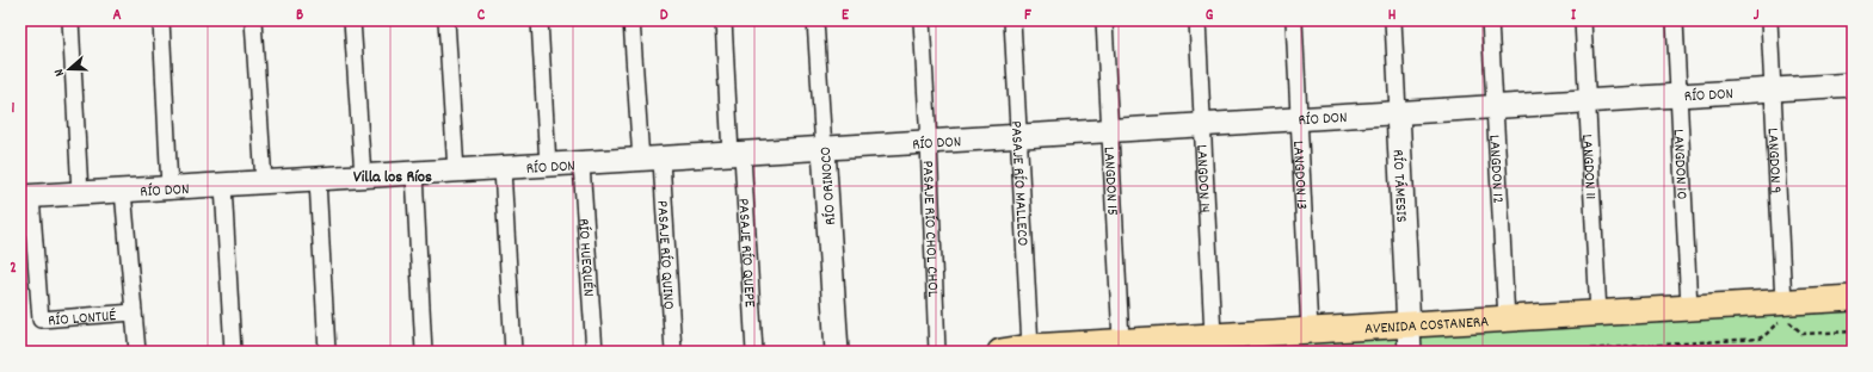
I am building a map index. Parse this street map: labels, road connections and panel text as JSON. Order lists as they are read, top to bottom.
{
  "streets": {
    "main road": ["AVENIDA COSTANERA"],
    "street": [
      "RÍO DON",
      "LANGDON 9",
      "LANGDON 10",
      "LANGDON 11",
      "LANGDON 12",
      "LANGDON 13",
      "LANGDON 14",
      "LANGDON 15",
      "PASAJE RÍO MALLECO",
      "RÍO ORINOCO",
      "RÍO TÁMESIS",
      "PASAJE RÍO CHOL CHOL",
      "PASAJE RÍO QUEPE",
      "PASAJE RÍO QUINO",
      "RÍO HUEQUÉN",
      "RÍO LONTUÉ"
    ]
  },
  "crossings": [
    ["RÍO DON", "LANGDON 9"],
    ["RÍO DON", "LANGDON 10"],
    ["RÍO DON", "LANGDON 11"],
    ["RÍO DON", "LANGDON 12"],
    ["RÍO DON", "LANGDON 13"],
    ["RÍO DON", "LANGDON 14"],
    ["RÍO DON", "LANGDON 15"],
    ["RÍO DON", "PASAJE RÍO MALLECO"],
    ["RÍO DON", "RÍO ORINOCO"],
    ["RÍO DON", "RÍO TÁMESIS"],
    ["RÍO DON", "PASAJE RÍO CHOL CHOL"],
    ["RÍO DON", "PASAJE RÍO QUEPE"],
    ["RÍO DON", "PASAJE RÍO QUINO"],
    ["RÍO DON", "RÍO HUEQUÉN"],
    ["RÍO DON", "RÍO LONTUÉ"],
    ["LANGDON 9", "AVENIDA COSTANERA"],
    ["LANGDON 10", "AVENIDA COSTANERA"],
    ["LANGDON 11", "AVENIDA COSTANERA"],
    ["LANGDON 12", "AVENIDA COSTANERA"],
    ["LANGDON 13", "AVENIDA COSTANERA"],
    ["LANGDON 14", "AVENIDA COSTANERA"],
    ["LANGDON 15", "AVENIDA COSTANERA"],
    ["PASAJE RÍO MALLECO", "AVENIDA COSTANERA"],
    ["RÍO TÁMESIS", "AVENIDA COSTANERA"]
  ],
  "districts": ["Villa los Ríos"],
  "north": "left",
  "grid": {
    "columns": [
      "A",
      "B",
      "C",
      "D",
      "E",
      "F",
      "G",
      "H",
      "I",
      "J"
    ],
    "rows": ["1", "2"]
  }
}
